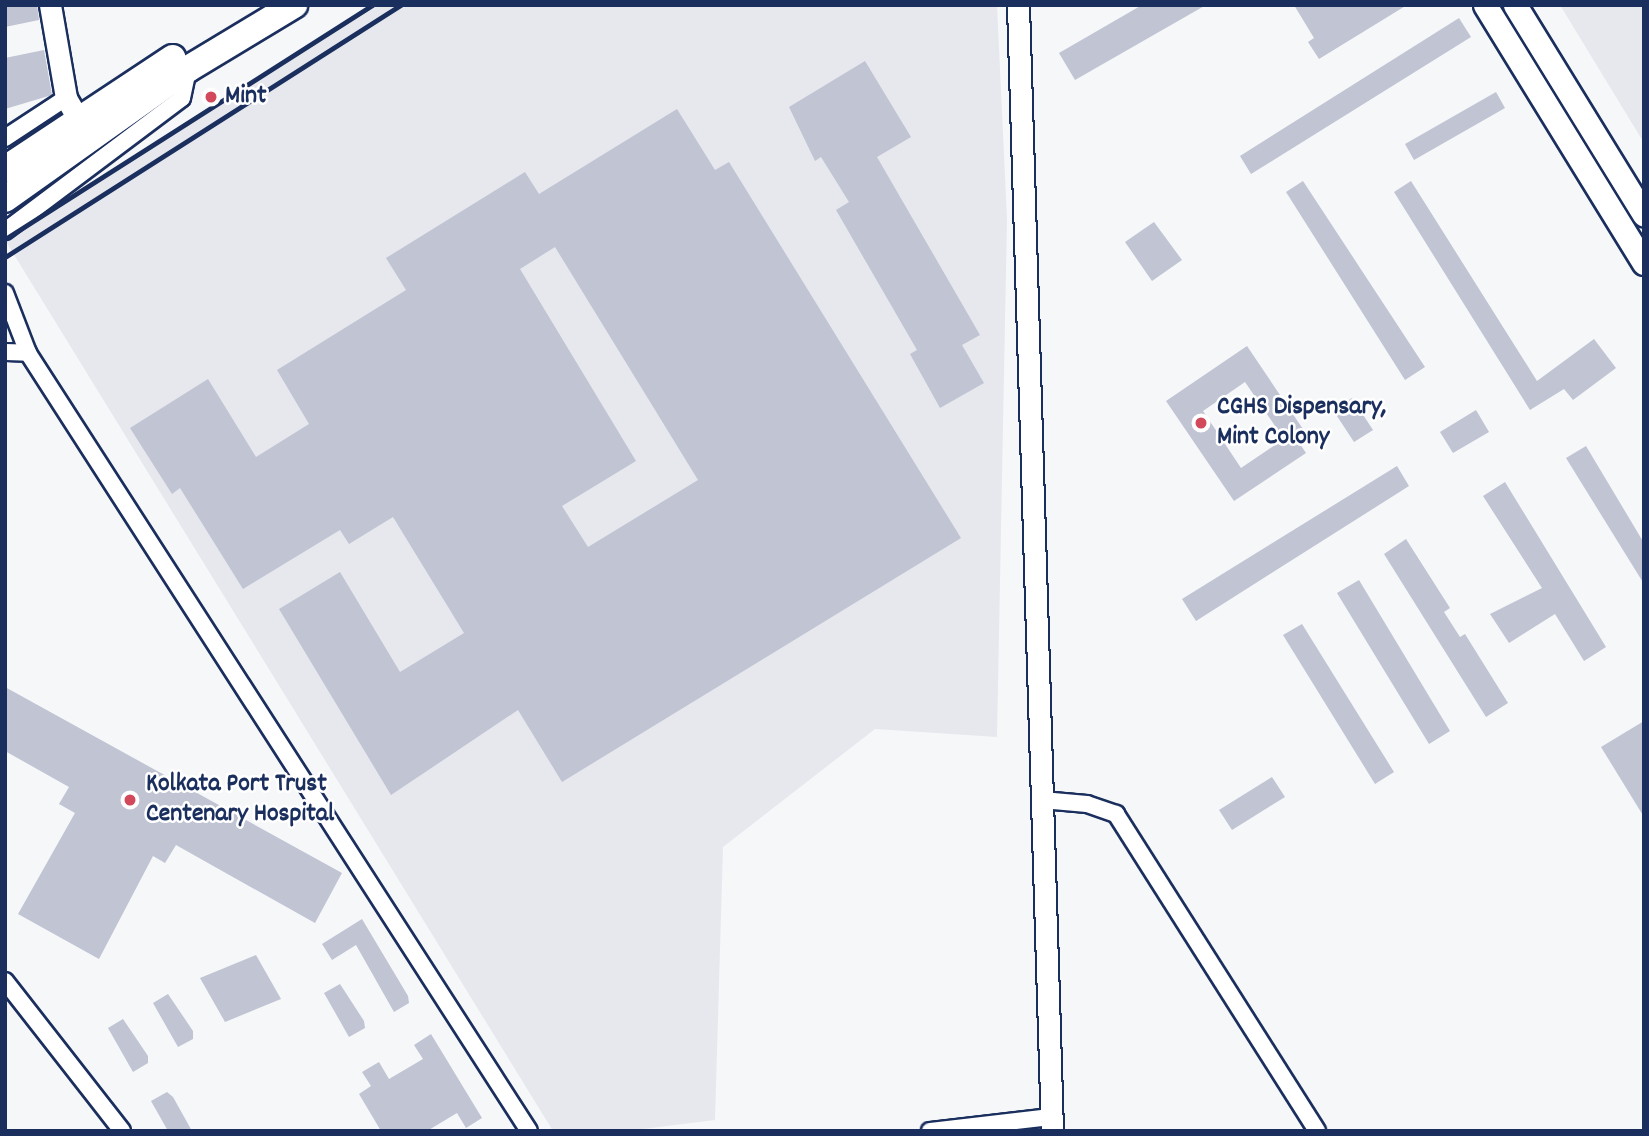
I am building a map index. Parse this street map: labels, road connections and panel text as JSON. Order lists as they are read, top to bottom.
{
  "places": ["Mint", "CGHS Dispensary, Mint Colony", "Kolkata Port Trust Centenary Hospital"]
}
